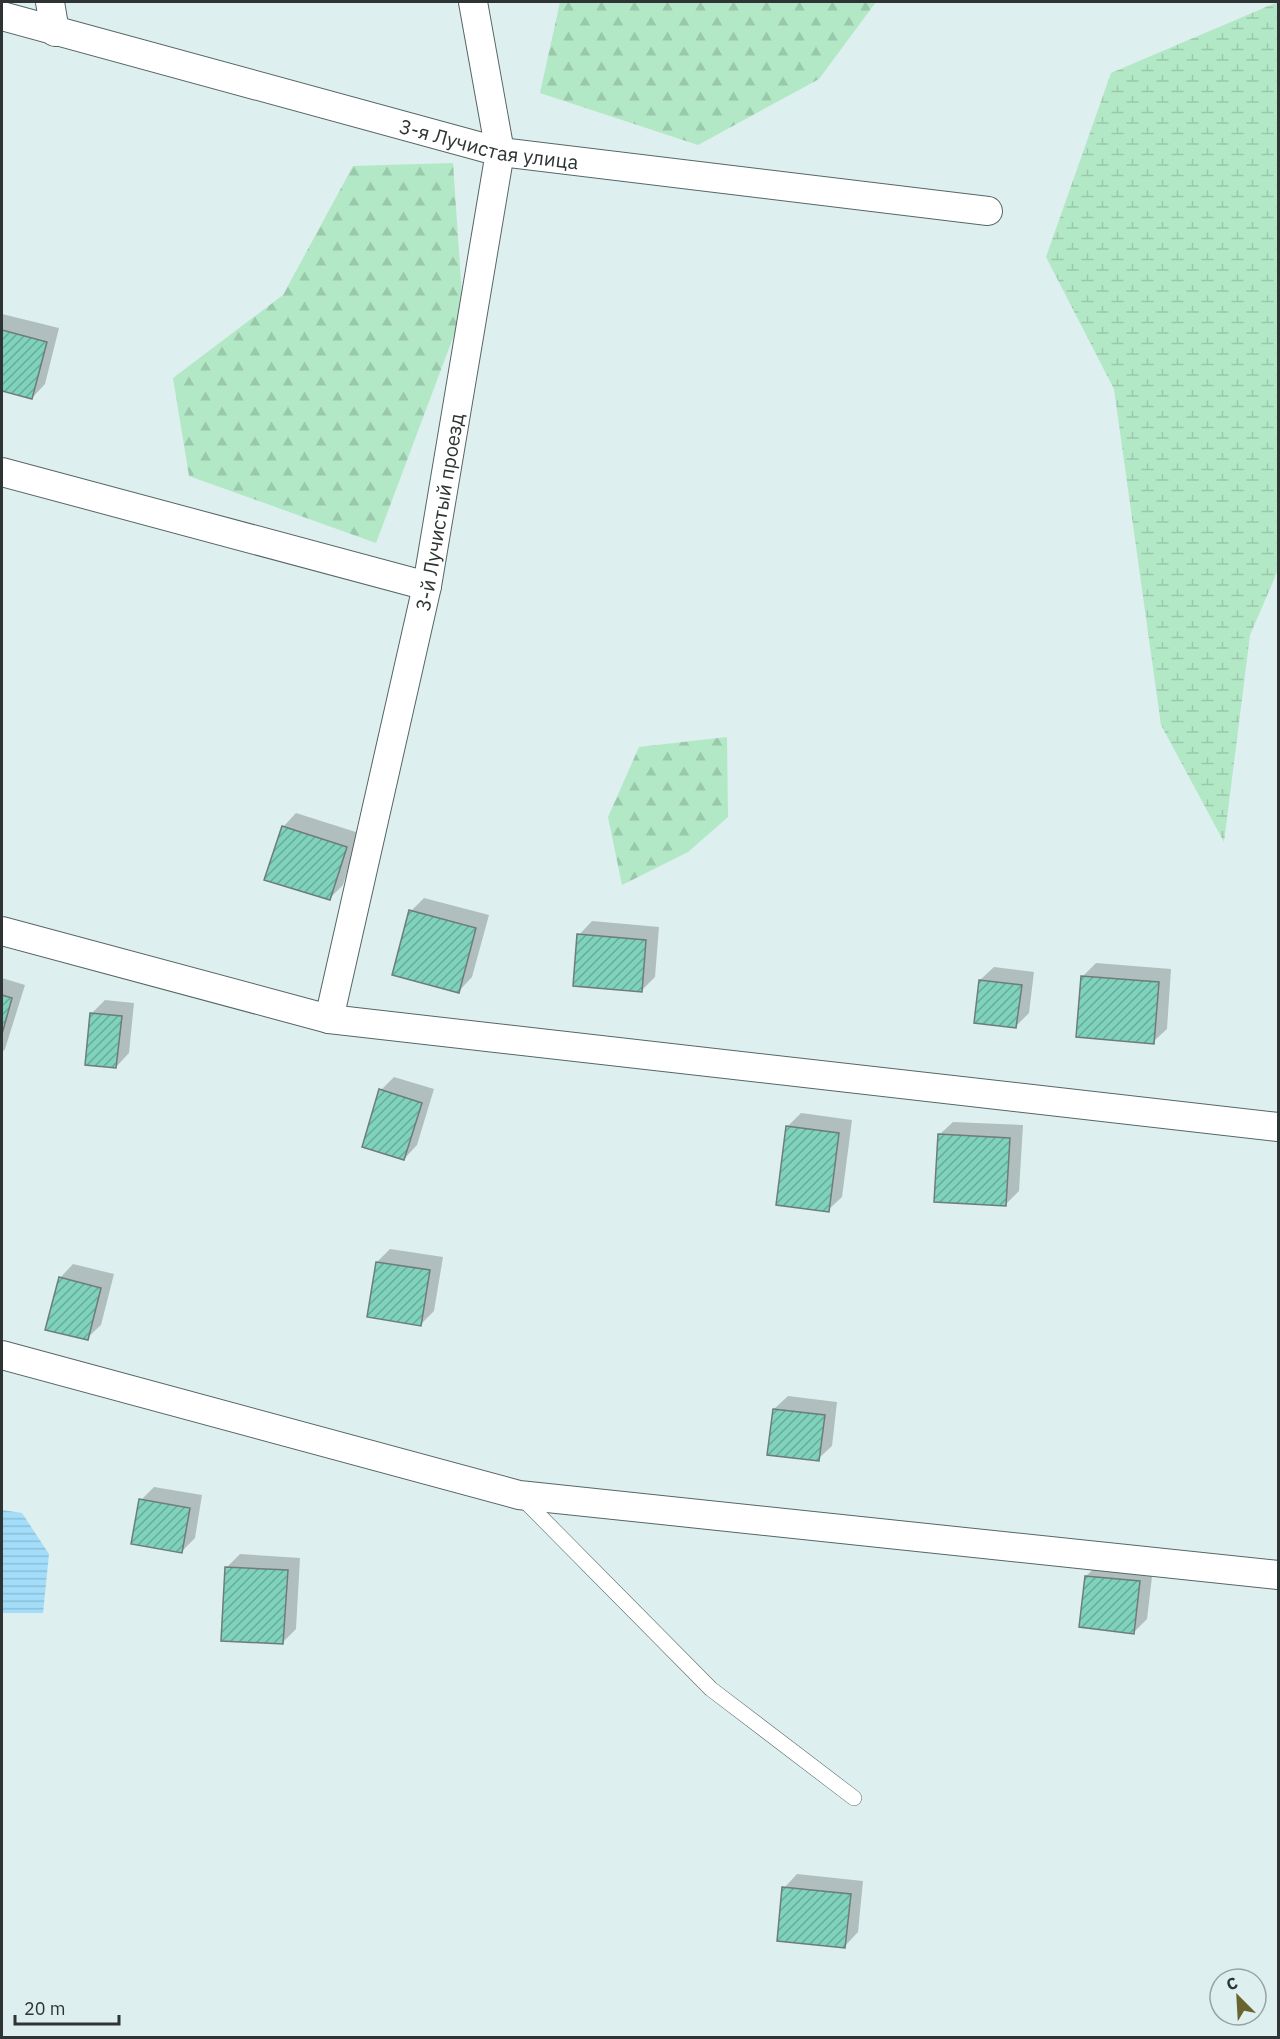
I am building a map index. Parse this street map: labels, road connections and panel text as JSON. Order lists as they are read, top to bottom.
{
  "streets": {
    "street": ["3-я Лучистая улица", "3-й Лучистый проезд"]
  },
  "crossings": [
    ["3-я Лучистая улица", "3-й Лучистый проезд"]
  ],
  "scale_bar": "20 m",
  "north": "top left"
}
